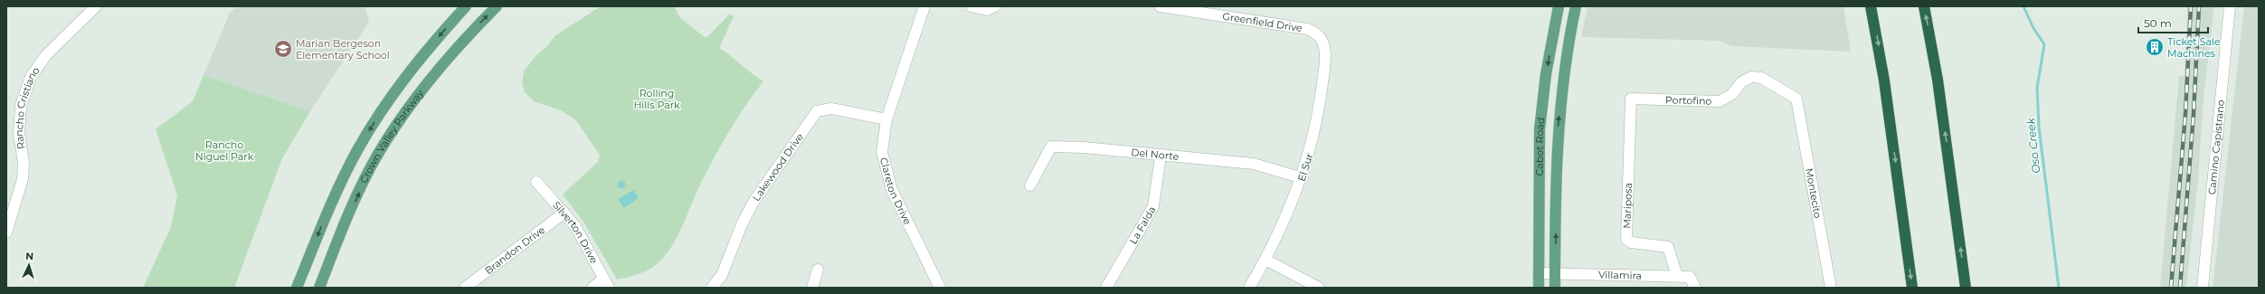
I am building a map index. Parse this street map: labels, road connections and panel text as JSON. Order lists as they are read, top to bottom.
{
  "streets": {
    "main road": ["Crown Valley Parkway", "Cabot Road"],
    "street": [
      "Greenfield Drive",
      "Portofino",
      "Rancho Cristiano",
      "Camino Capistrano",
      "Del Norte",
      "Lakewood Drive",
      "El Sur",
      "Clareton Drive",
      "Montecito",
      "Mariposa",
      "La Falda",
      "Silverton Drive",
      "Brandon Drive",
      "Villamira"
    ]
  },
  "crossings": [
    ["Greenfield Drive", "El Sur"],
    ["Portofino", "Montecito"],
    ["Portofino", "Mariposa"],
    ["Cabot Road", "Villamira"],
    ["Del Norte", "El Sur"],
    ["Del Norte", "La Falda"],
    ["Lakewood Drive", "Clareton Drive"],
    ["Mariposa", "Villamira"],
    ["Silverton Drive", "Brandon Drive"]
  ],
  "water": ["Oso Creek"],
  "parks": ["Rolling Hills Park", "Rancho Niguel Park"],
  "places": {
    "building": ["Ticket Sale Machines"],
    "school or university": ["Marian Bergeson Elementary School"]
  },
  "scale_bar": "50 m",
  "north": "top"
}
